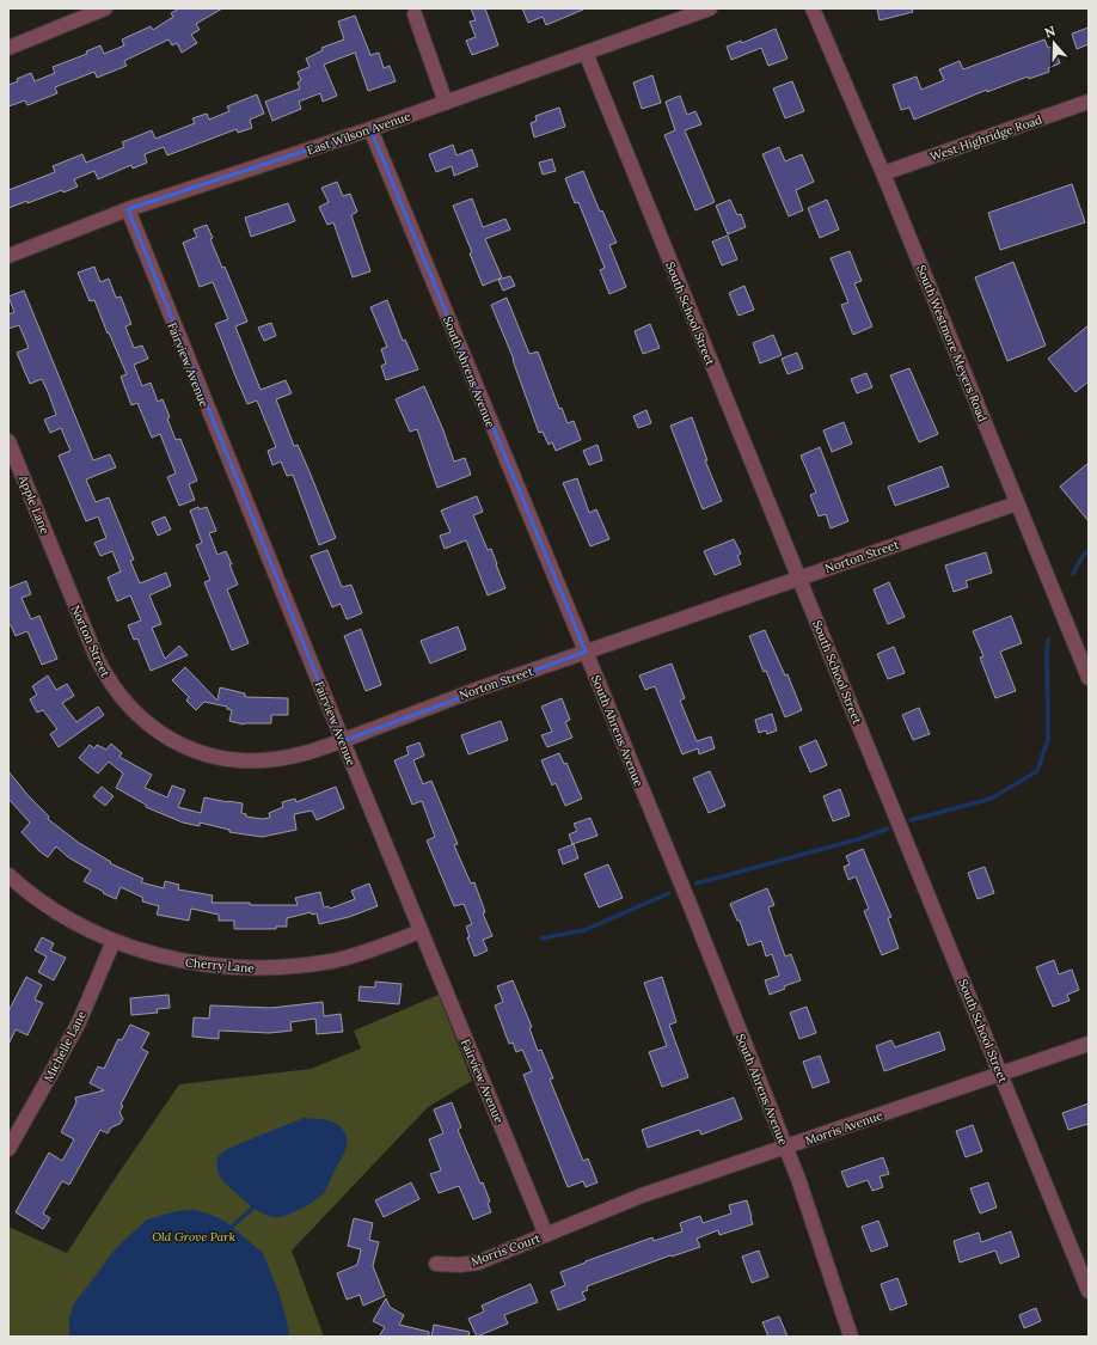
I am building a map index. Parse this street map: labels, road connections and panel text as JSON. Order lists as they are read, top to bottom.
{
  "streets": {
    "street": [
      "East Wilson Avenue",
      "West Highridge Road",
      "South School Street",
      "South Westmore Meyers Road",
      "Fairview Avenue",
      "South Ahrens Avenue",
      "Apple Lane",
      "Norton Street",
      "Cherry Lane",
      "Michelle Lane",
      "Morris Avenue",
      "Morris Court"
    ]
  },
  "crossings": [
    ["East Wilson Avenue", "South School Street"],
    ["East Wilson Avenue", "Fairview Avenue"],
    ["East Wilson Avenue", "South Ahrens Avenue"],
    ["West Highridge Road", "South Westmore Meyers Road"],
    ["South School Street", "Norton Street"],
    ["South School Street", "Morris Avenue"],
    ["South Westmore Meyers Road", "Norton Street"],
    ["Fairview Avenue", "Norton Street"],
    ["Fairview Avenue", "Cherry Lane"],
    ["Fairview Avenue", "Morris Avenue"],
    ["Fairview Avenue", "Morris Court"],
    ["South Ahrens Avenue", "Norton Street"],
    ["South Ahrens Avenue", "Morris Avenue"],
    ["Apple Lane", "Norton Street"],
    ["Cherry Lane", "Michelle Lane"],
    ["Morris Avenue", "Morris Court"]
  ],
  "parks": ["Old Grove Park"],
  "north": "top"
}
